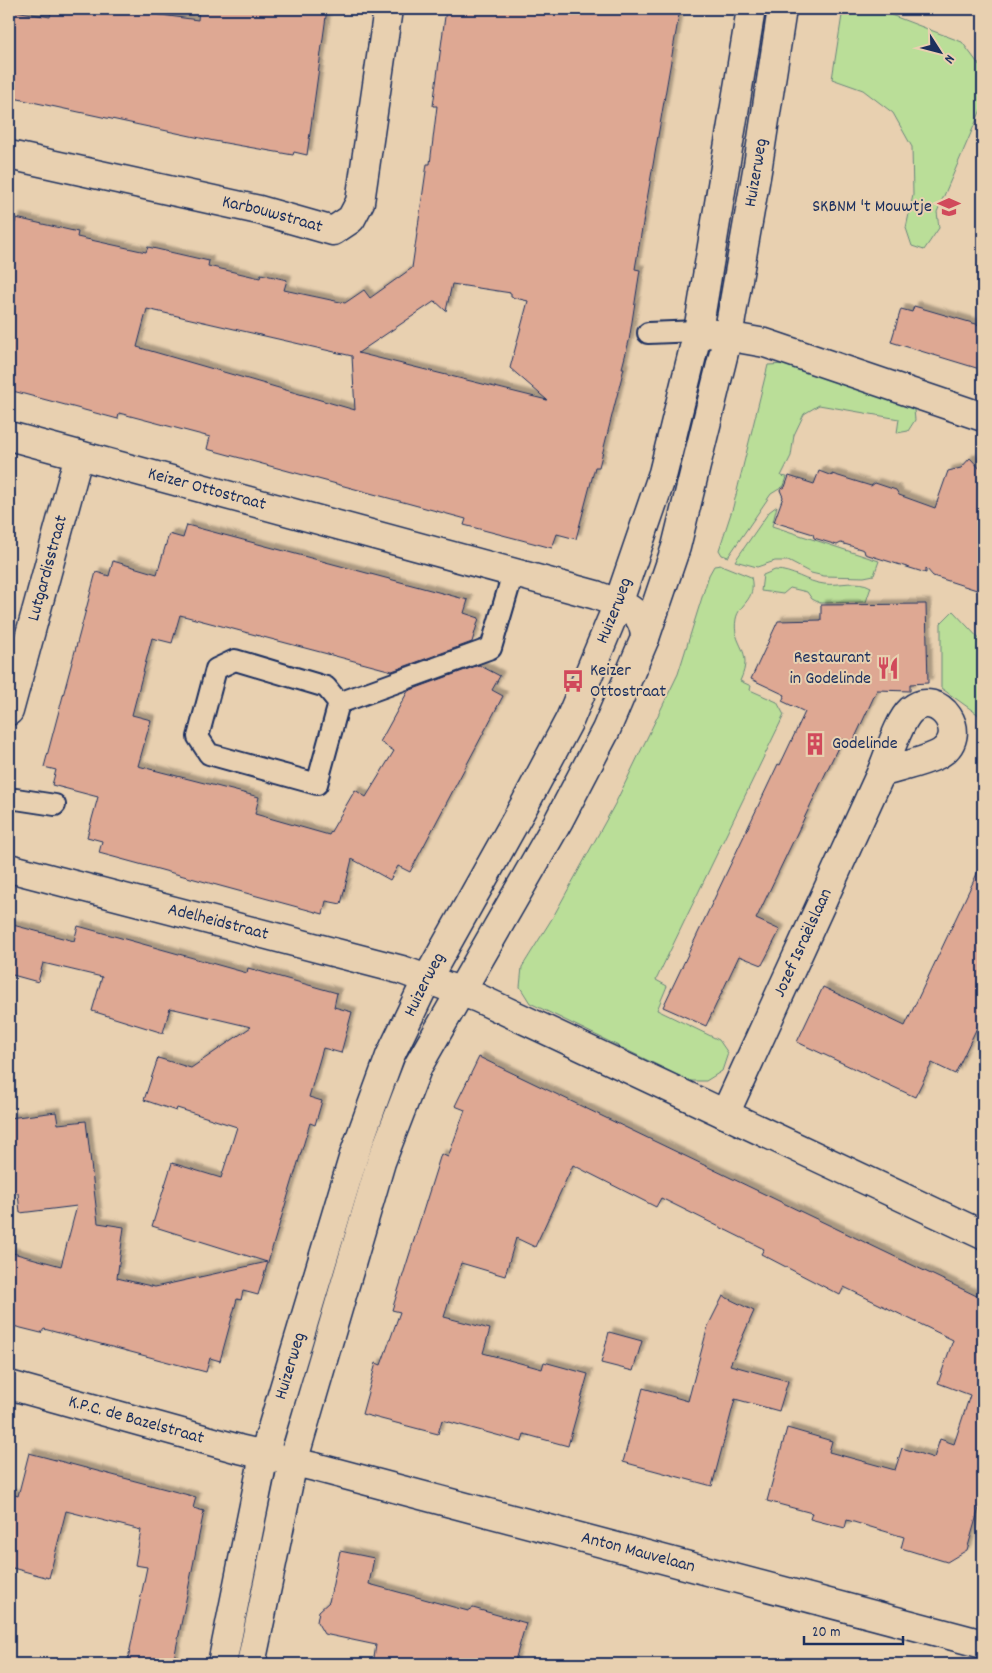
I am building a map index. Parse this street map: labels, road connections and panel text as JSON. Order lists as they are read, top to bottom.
{
  "streets": {
    "street": [
      "Huizerweg",
      "Karbouwstraat",
      "Keizer Ottostraat",
      "Lutgardisstraat",
      "Adelheidstraat",
      "Jozef Israëlslaan",
      "K.P.C. de Bazelstraat",
      "Anton Mauvelaan"
    ]
  },
  "crossings": [
    ["Huizerweg", "Keizer Ottostraat"],
    ["Huizerweg", "Adelheidstraat"],
    ["Huizerweg", "K.P.C. de Bazelstraat"],
    ["Huizerweg", "Anton Mauvelaan"],
    ["Keizer Ottostraat", "Lutgardisstraat"],
    ["K.P.C. de Bazelstraat", "Anton Mauvelaan"]
  ],
  "places": {
    "school or university": ["SKBNM 't Mouwtje"],
    "restaurant": ["Restaurant in Godelinde"],
    "bus stop": ["Keizer Ottostraat"],
    "building": ["Godelinde"]
  },
  "scale_bar": "20 m",
  "north": "bottom right"
}
